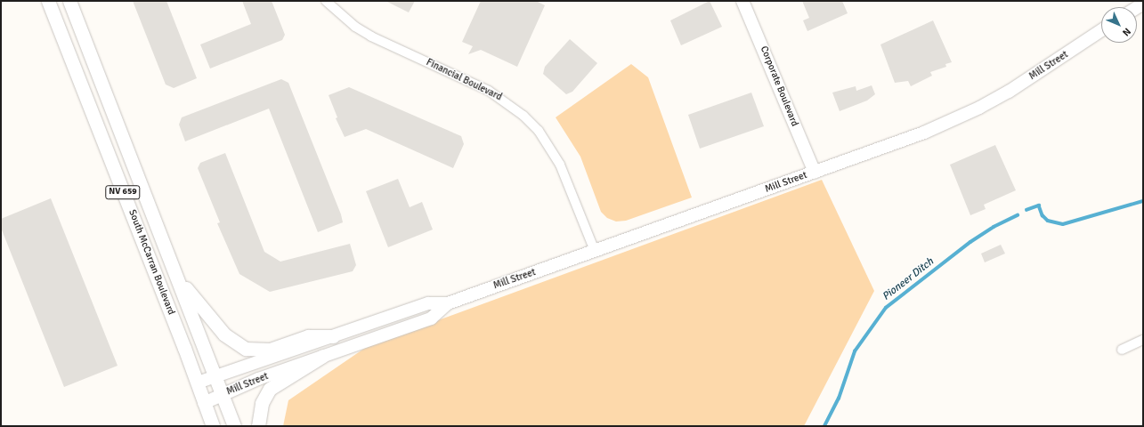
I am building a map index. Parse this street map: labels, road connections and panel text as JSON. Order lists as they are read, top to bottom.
{
  "streets": {
    "main road": [
      "Mill Street",
      "Corporate Boulevard",
      "NV 659",
      "South McCarran Boulevard"
    ],
    "street": ["Financial Boulevard"]
  },
  "crossings": [
    ["Mill Street", "Financial Boulevard"],
    ["Mill Street", "Corporate Boulevard"],
    ["Mill Street", "South McCarran Boulevard"]
  ],
  "water": ["Pioneer Ditch"],
  "north": "bottom right"
}
